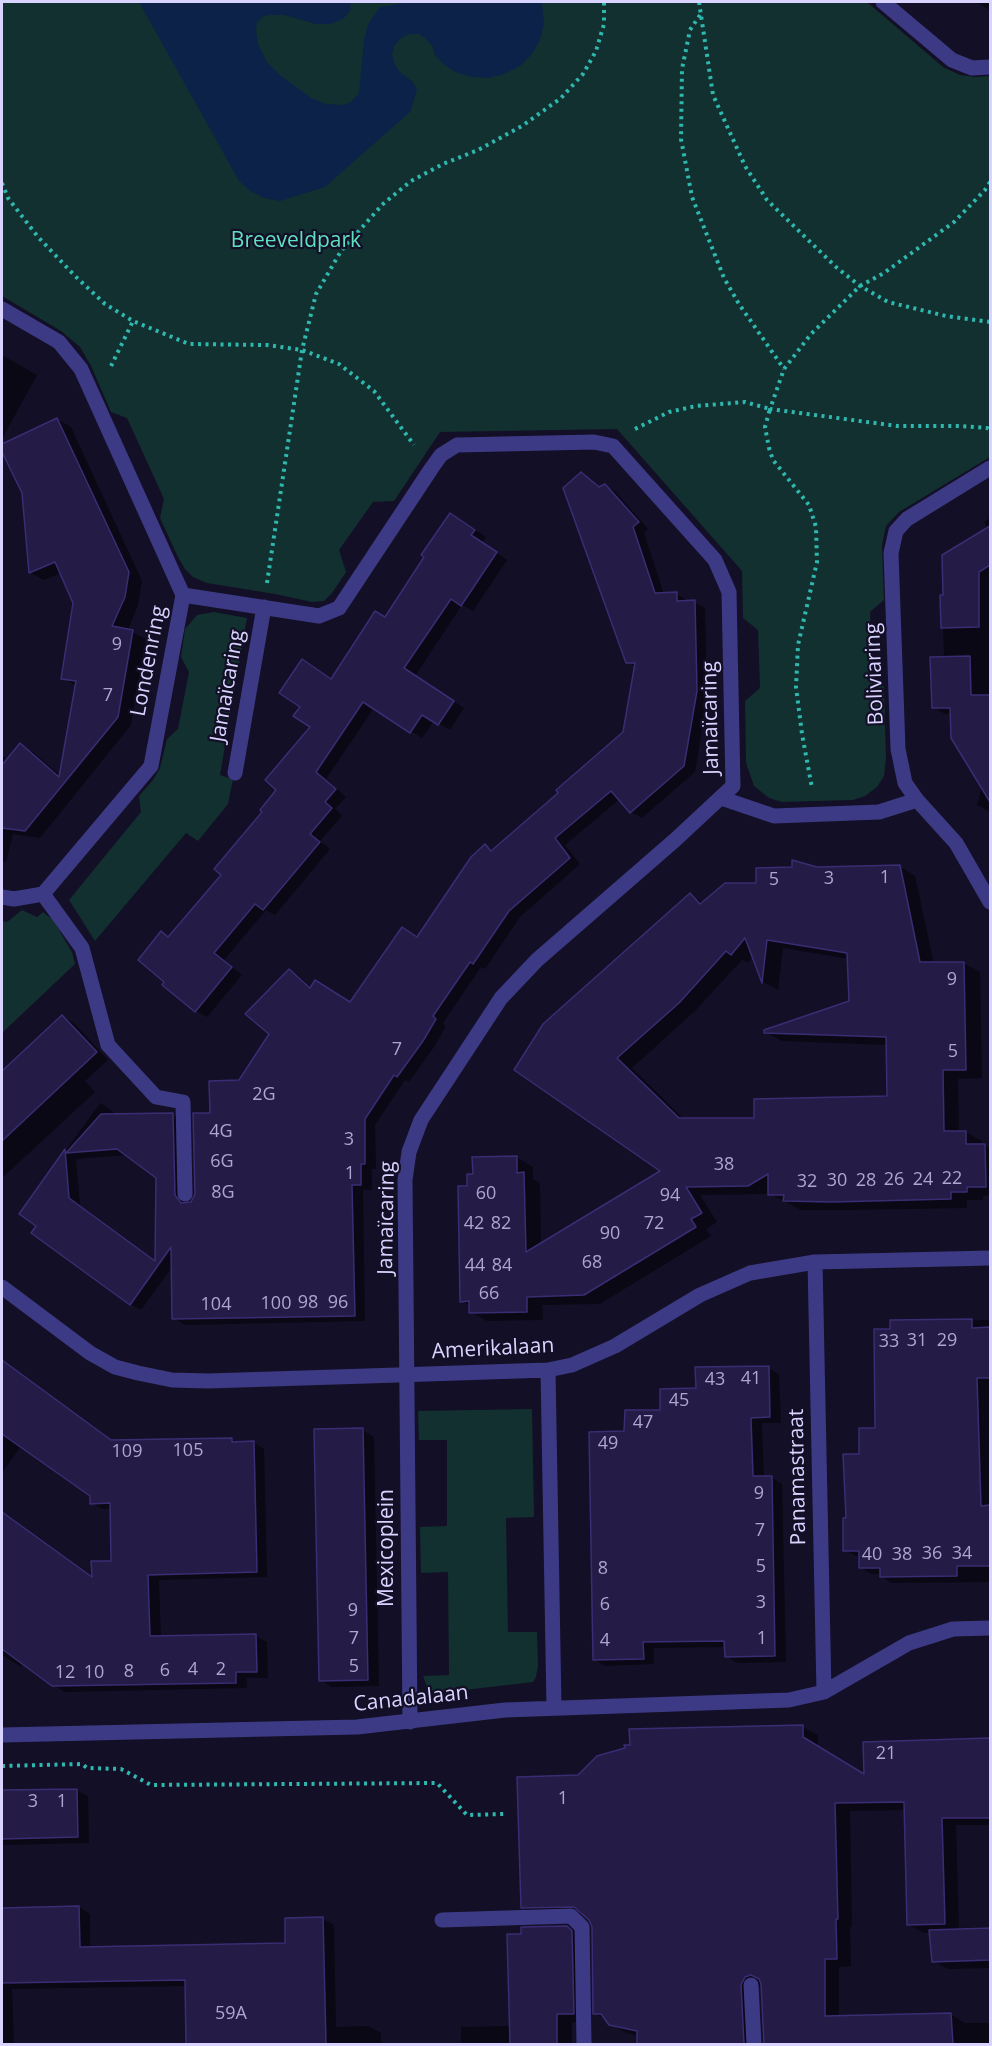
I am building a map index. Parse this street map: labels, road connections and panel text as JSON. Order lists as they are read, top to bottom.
{
  "streets": {
    "street": [
      "Londenring",
      "Boliviaring",
      "Jamaïcaring",
      "Amerikalaan",
      "Panamastraat",
      "Mexicoplein",
      "Canadalaan"
    ]
  },
  "crossings": [
    ["Londenring", "Jamaïcaring"],
    ["Jamaïcaring", "Amerikalaan"],
    ["Jamaïcaring", "Mexicoplein"],
    ["Amerikalaan", "Panamastraat"],
    ["Amerikalaan", "Mexicoplein"],
    ["Panamastraat", "Canadalaan"],
    ["Mexicoplein", "Canadalaan"]
  ],
  "parks": ["Breeveldpark"],
  "house_numbers": [
    "9",
    "7",
    "1",
    "3",
    "5",
    "9",
    "7",
    "5",
    "2G",
    "4G",
    "3",
    "6G",
    "38",
    "1",
    "22",
    "26",
    "24",
    "30",
    "28",
    "32",
    "8G",
    "60",
    "94",
    "42",
    "82",
    "72",
    "90",
    "68",
    "44",
    "84",
    "66",
    "98",
    "96",
    "100",
    "104",
    "31",
    "29",
    "33",
    "41",
    "43",
    "45",
    "47",
    "49",
    "105",
    "109",
    "9",
    "7",
    "36",
    "34",
    "40",
    "38",
    "5",
    "8",
    "3",
    "6",
    "9",
    "7",
    "1",
    "4",
    "5",
    "4",
    "2",
    "6",
    "8",
    "12",
    "10",
    "21",
    "1",
    "3",
    "1",
    "59A"
  ]
}
